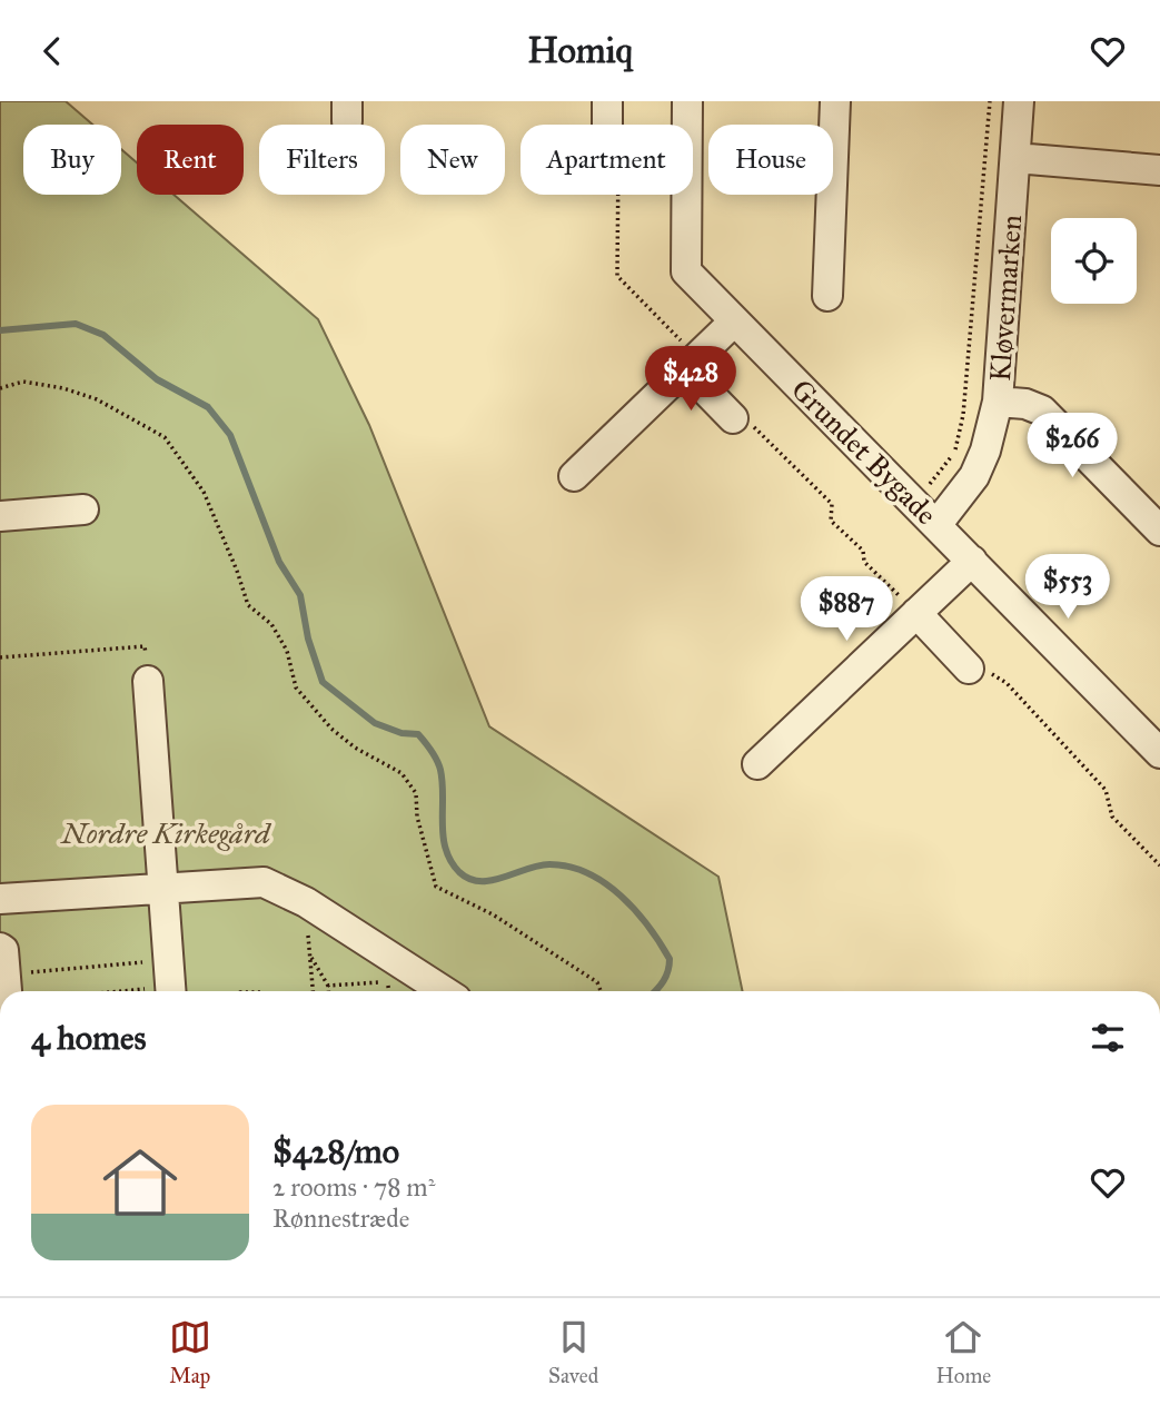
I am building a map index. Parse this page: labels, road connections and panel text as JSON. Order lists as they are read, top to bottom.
{
  "streets": {
    "street": ["Kløvermarken", "Grundet Bygade"]
  },
  "crossings": [
    ["Kløvermarken", "Grundet Bygade"]
  ],
  "parks": ["Nordre Kirkegård"],
  "page": {
    "header": "Homiq",
    "chip": [
      "Buy",
      "Rent",
      "Filters",
      "New",
      "Apartment",
      "House"
    ],
    "price": [
      "$428",
      "$266",
      "$553",
      "$887"
    ],
    "heading": "4 homes",
    "list": [
      {
        "name": "$428/mo",
        "note": "2 rooms · 78 m² · Rønnestræde"
      }
    ],
    "tabs": ["Map", "Saved", "Home"]
  }
}
